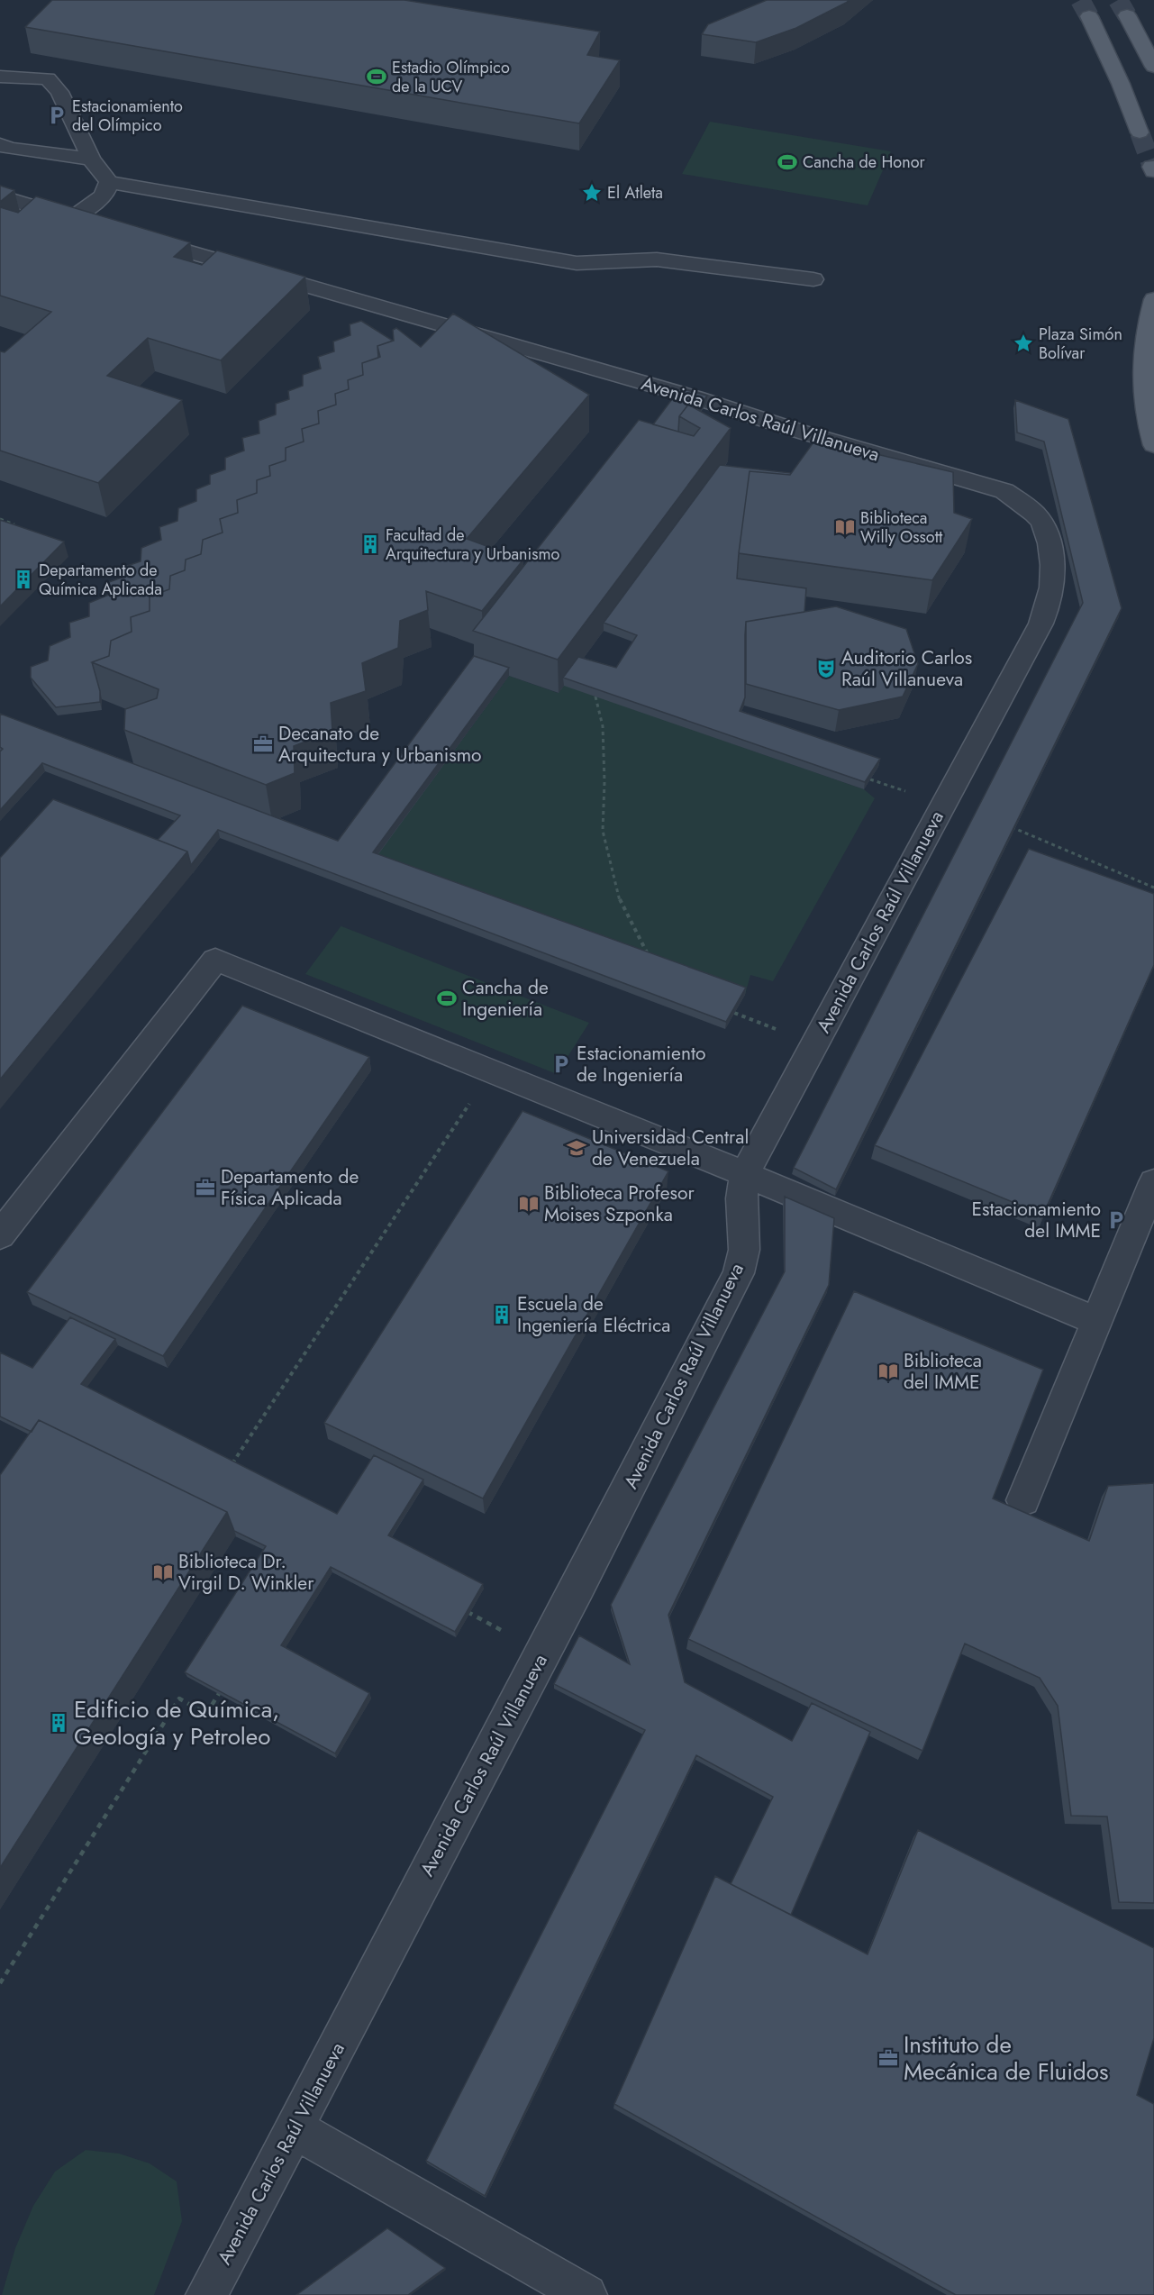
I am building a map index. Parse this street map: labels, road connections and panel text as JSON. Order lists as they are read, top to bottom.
{
  "streets": {
    "lane": ["Avenida Carlos Raúl Villanueva"]
  },
  "places": {
    "sports": ["Estadio Olímpico de la UCV", "Cancha de Honor", "Cancha de Ingeniería"],
    "parking": ["Estacionamiento del Olímpico", "Estacionamiento de Ingeniería", "Estacionamiento del IMME"],
    "place": ["El Atleta", "Plaza Simón Bolívar"],
    "library": [
      "Biblioteca Willy Ossott",
      "Biblioteca Profesor Moises Szponka",
      "Biblioteca del IMME",
      "Biblioteca Dr. Virgil D. Winkler"
    ],
    "building": [
      "Facultad de Arquitectura y Urbanismo",
      "Departamento de Química Aplicada",
      "Escuela de Ingeniería Eléctrica",
      "Edificio de Química, Geología y Petroleo"
    ],
    "theatre": ["Auditorio Carlos Raúl Villanueva"],
    "office": ["Decanato de Arquitectura y Urbanismo", "Departamento de Física Aplicada", "Instituto de Mecánica de Fluidos"],
    "school or university": ["Universidad Central de Venezuela"]
  }
}
